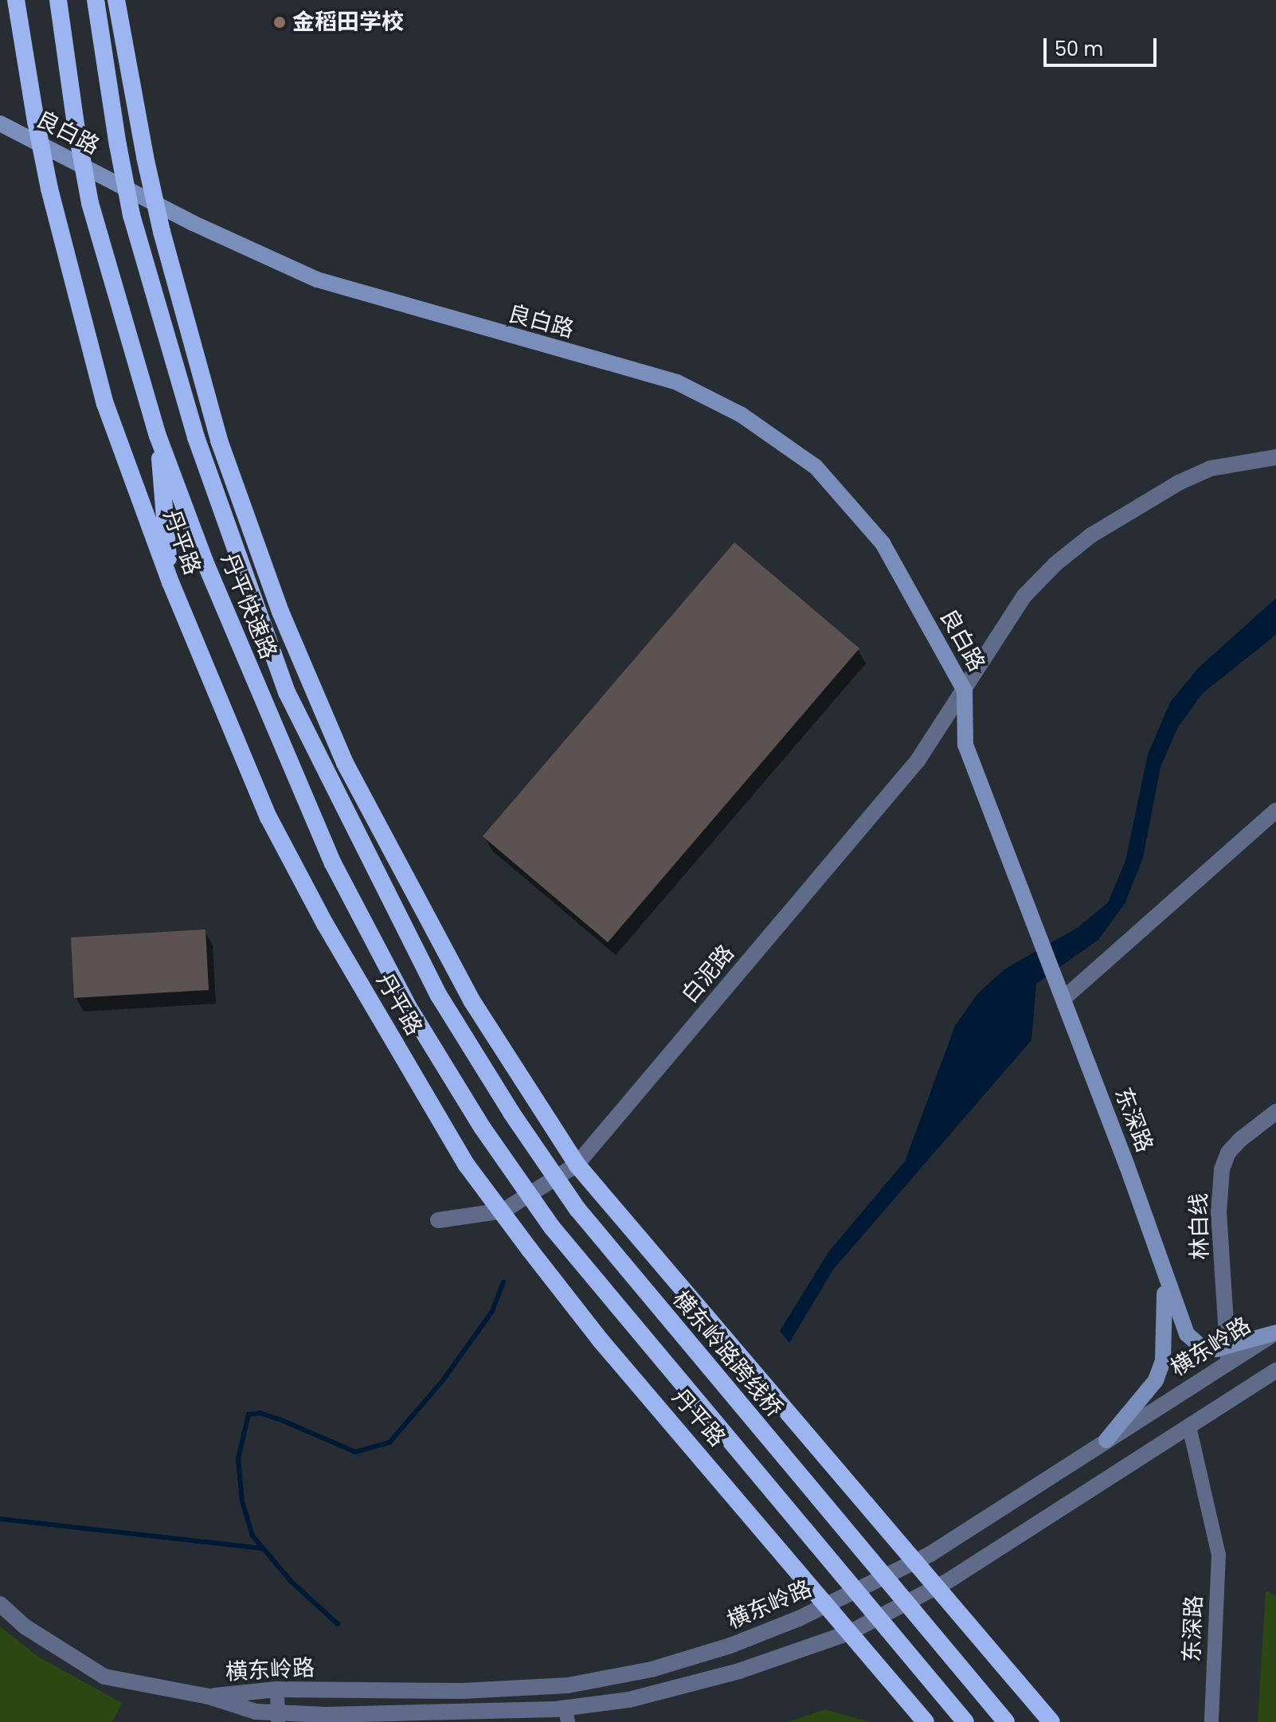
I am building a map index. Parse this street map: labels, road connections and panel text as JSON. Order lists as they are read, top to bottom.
{
  "streets": {
    "highway": ["丹平路", "丹平快速路", "横东岭路跨线桥"],
    "main road": ["良白路", "东深路"],
    "street": ["白泥路", "林白线", "横东岭路"]
  },
  "crossings": [
    ["良白路", "白泥路"],
    ["良白路", "东深路"],
    ["丹平路", "白泥路"],
    ["丹平路", "横东岭路"],
    ["丹平快速路", "横东岭路跨线桥"],
    ["白泥路", "东深路"],
    ["东深路", "林白线"],
    ["东深路", "横东岭路"],
    ["林白线", "横东岭路"]
  ],
  "places": ["金稻田学校"],
  "scale_bar": "50 m"
}
